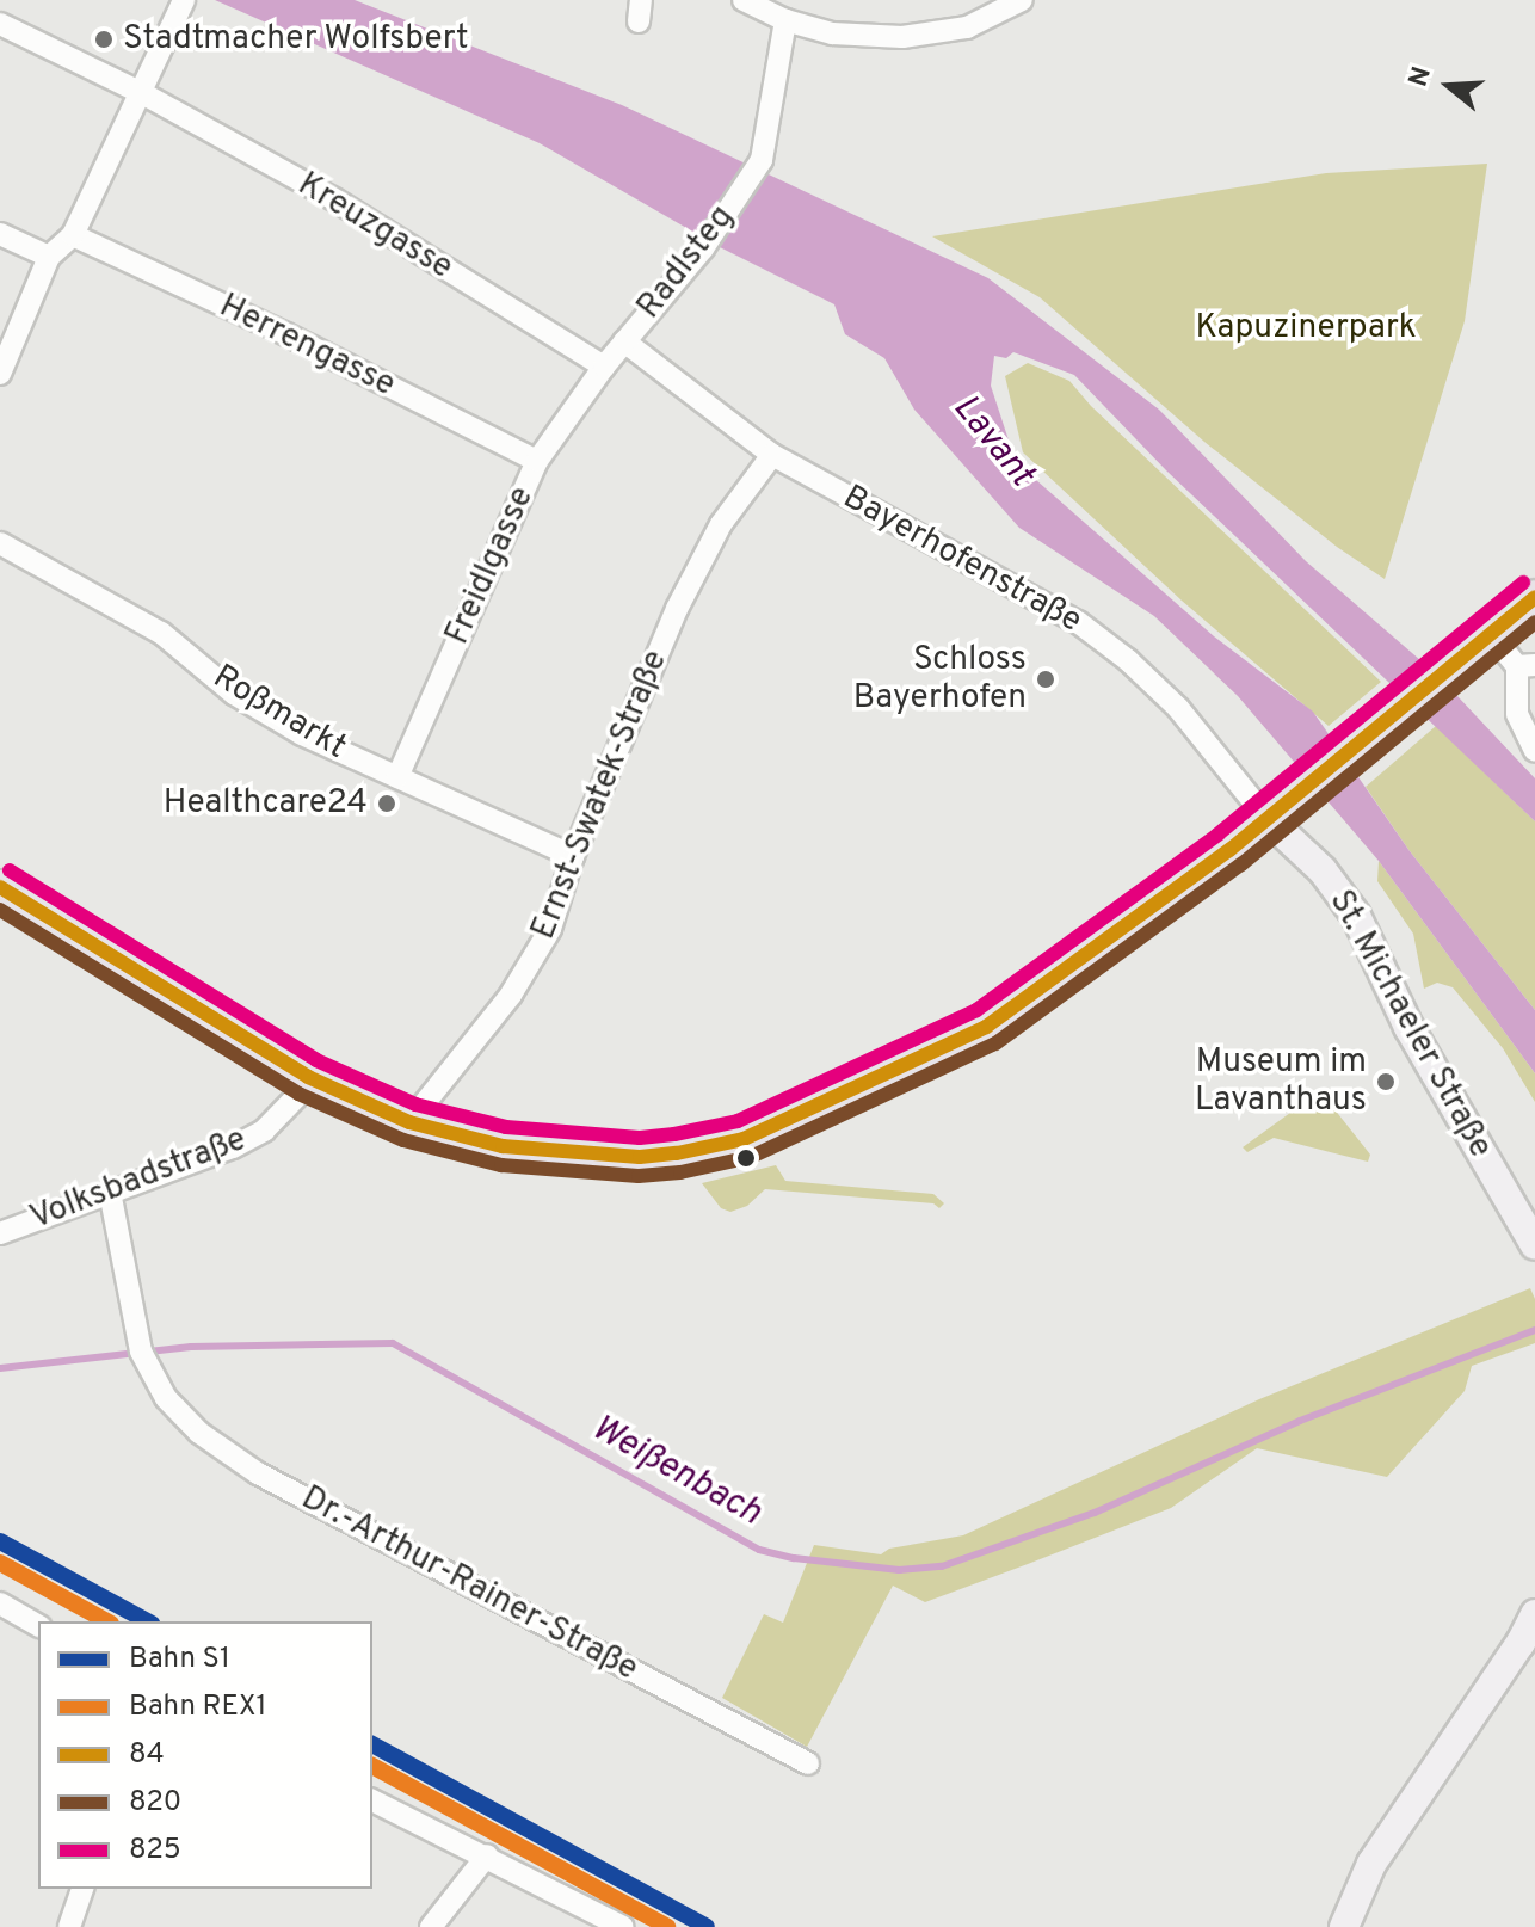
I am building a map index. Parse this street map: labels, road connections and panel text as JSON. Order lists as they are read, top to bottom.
{
  "streets": {
    "main road": ["St. Michaeler Straße"],
    "street": [
      "Kreuzgasse",
      "Radlsteg",
      "Herrengasse",
      "Bayerhofenstraße",
      "Freidlgasse",
      "Roßmarkt",
      "Ernst-Swatek-Straße",
      "Volksbadstraße",
      "Dr.-Arthur-Rainer-Straße"
    ]
  },
  "crossings": [
    ["Kreuzgasse", "Radlsteg"],
    ["Kreuzgasse", "Freidlgasse"],
    ["Radlsteg", "Bayerhofenstraße"],
    ["Radlsteg", "Freidlgasse"],
    ["Herrengasse", "Freidlgasse"],
    ["Bayerhofenstraße", "Ernst-Swatek-Straße"],
    ["Bayerhofenstraße", "St. Michaeler Straße"],
    ["Freidlgasse", "Roßmarkt"],
    ["Roßmarkt", "Ernst-Swatek-Straße"],
    ["Volksbadstraße", "Dr.-Arthur-Rainer-Straße"]
  ],
  "water": ["Lavant", "Weißenbach"],
  "parks": ["Kapuzinerpark"],
  "places": [
    "Stadtmacher Wolfsbert",
    "Schloss Bayerhofen",
    "Healthcare24",
    "Museum im Lavanthaus"
  ],
  "lines": [
    "transit line 825",
    "transit line 84",
    "transit line 820",
    "rail line S1",
    "rail line REX1"
  ],
  "legend": [
    "Bahn S1",
    "Bahn REX1",
    "84",
    "820",
    "825"
  ],
  "north": "left"
}
